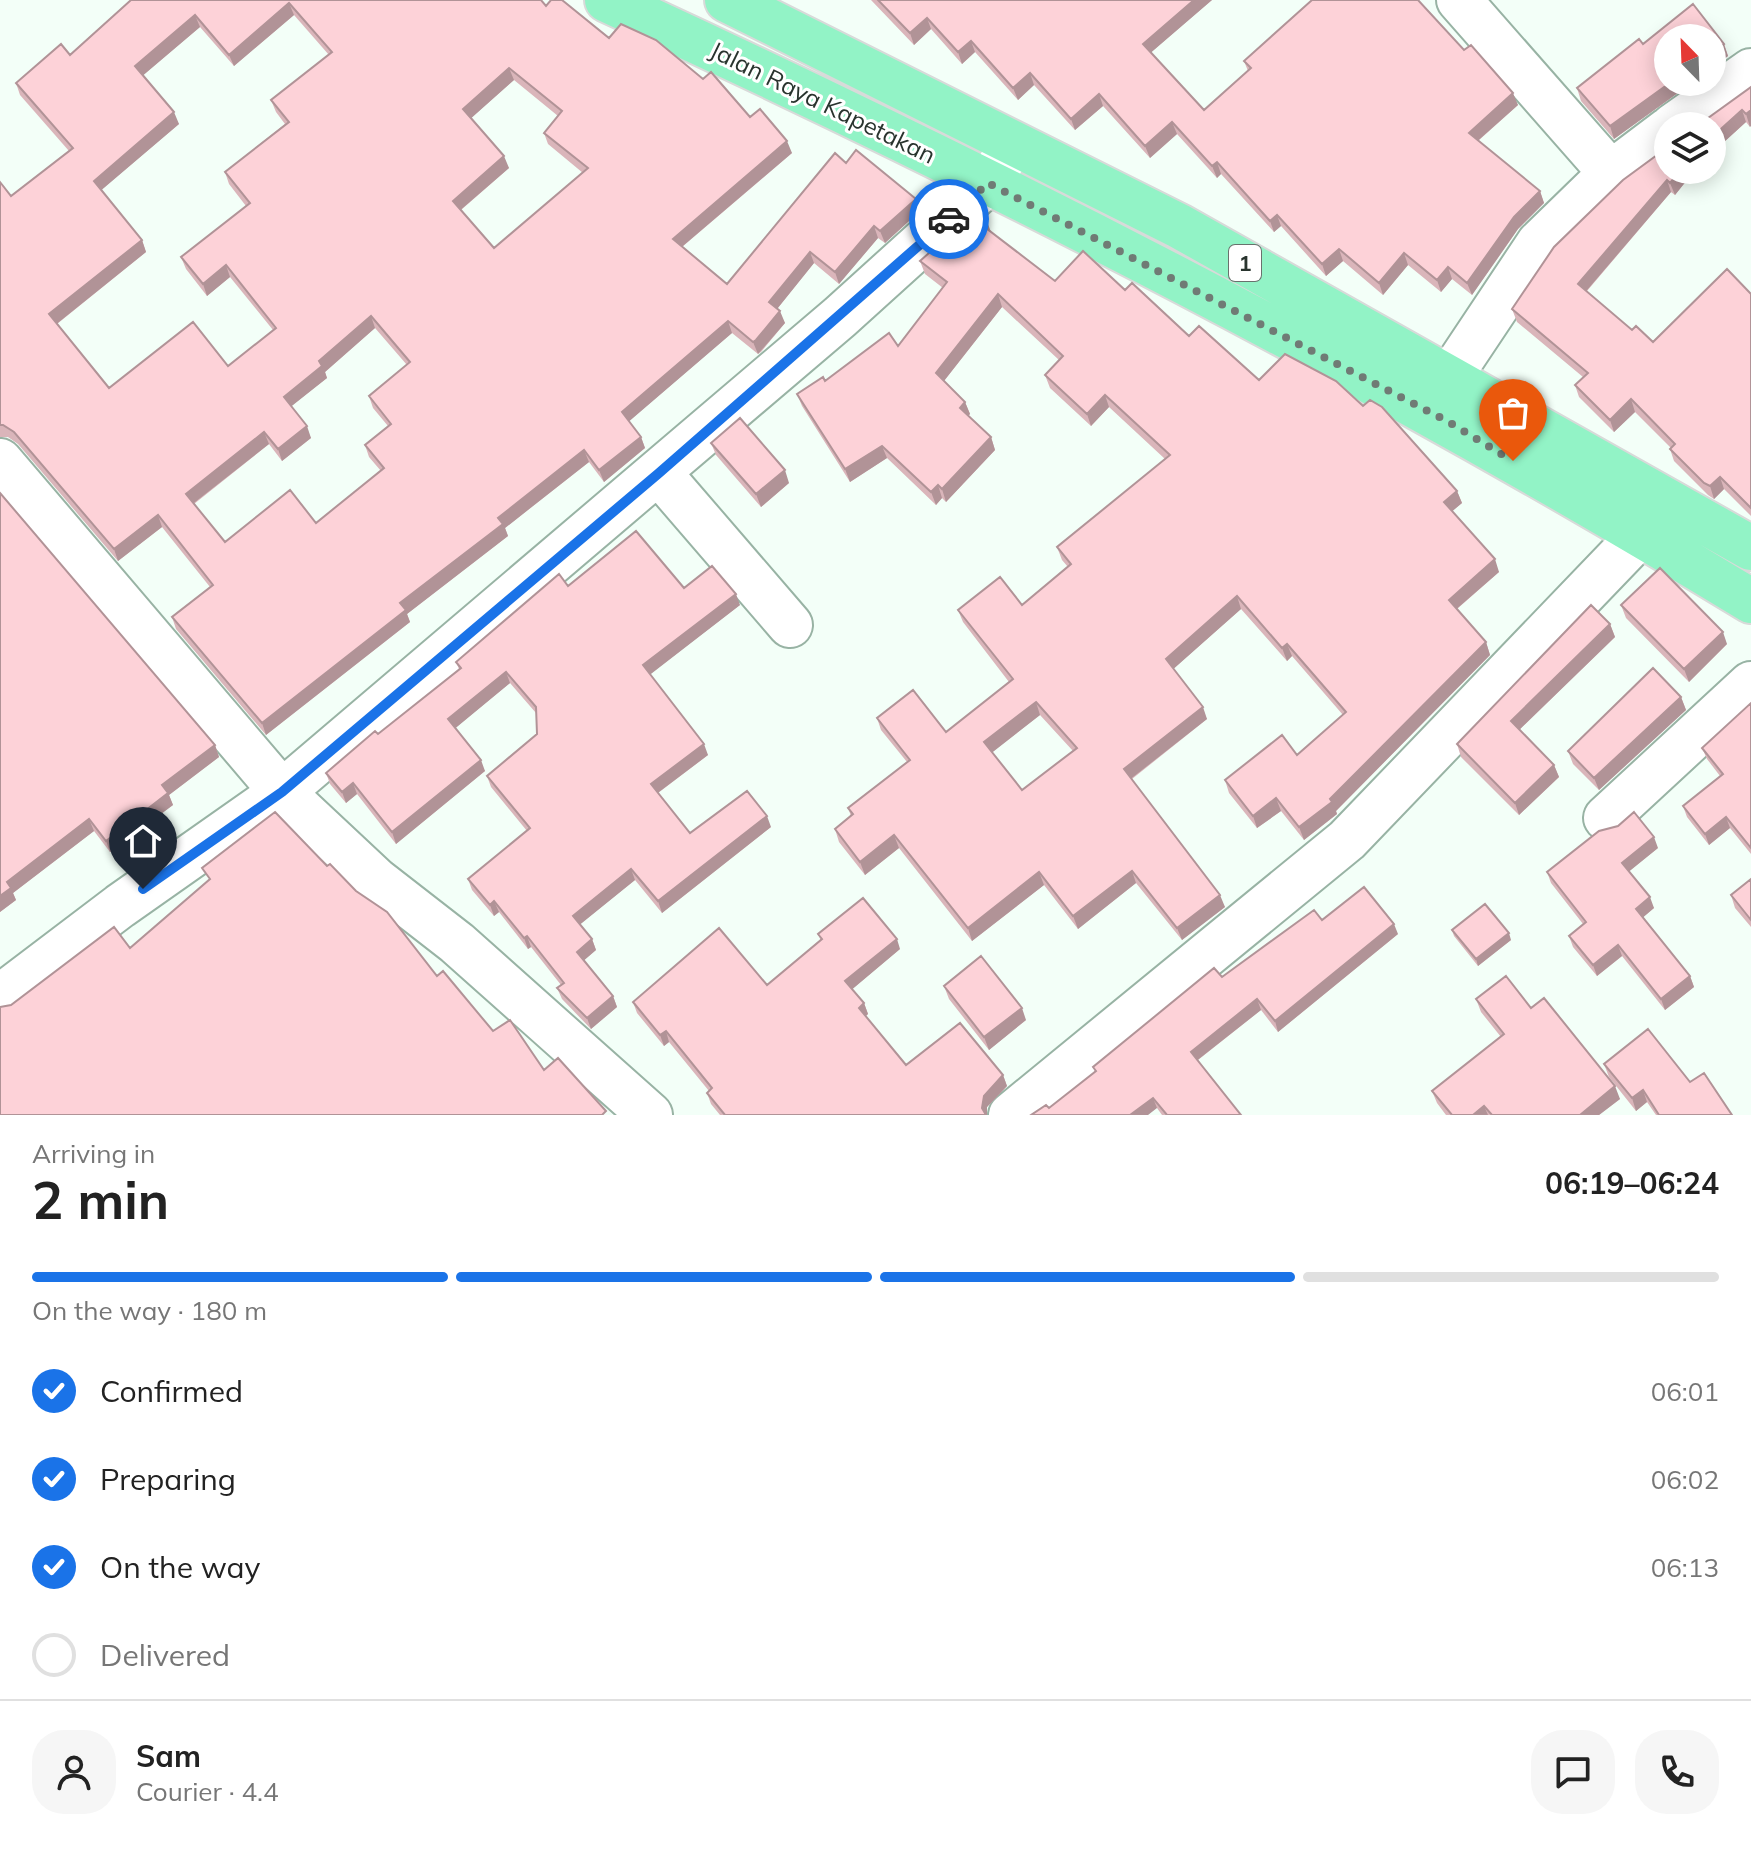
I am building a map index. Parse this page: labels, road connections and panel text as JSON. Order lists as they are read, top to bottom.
{
  "streets": {
    "highway": ["Jalan Raya Kapetakan", "1"]
  },
  "north": "top left",
  "page": {
    "heading": ["2 min", "Arriving in", "06:19–06:24"],
    "panel": ["Sam", "Courier · 4.4"],
    "bar": "On the way · 180 m",
    "list": [
      ["Confirmed", "06:01"],
      ["Preparing", "06:02"],
      ["On the way", "06:13"],
      "Delivered"
    ]
  }
}
